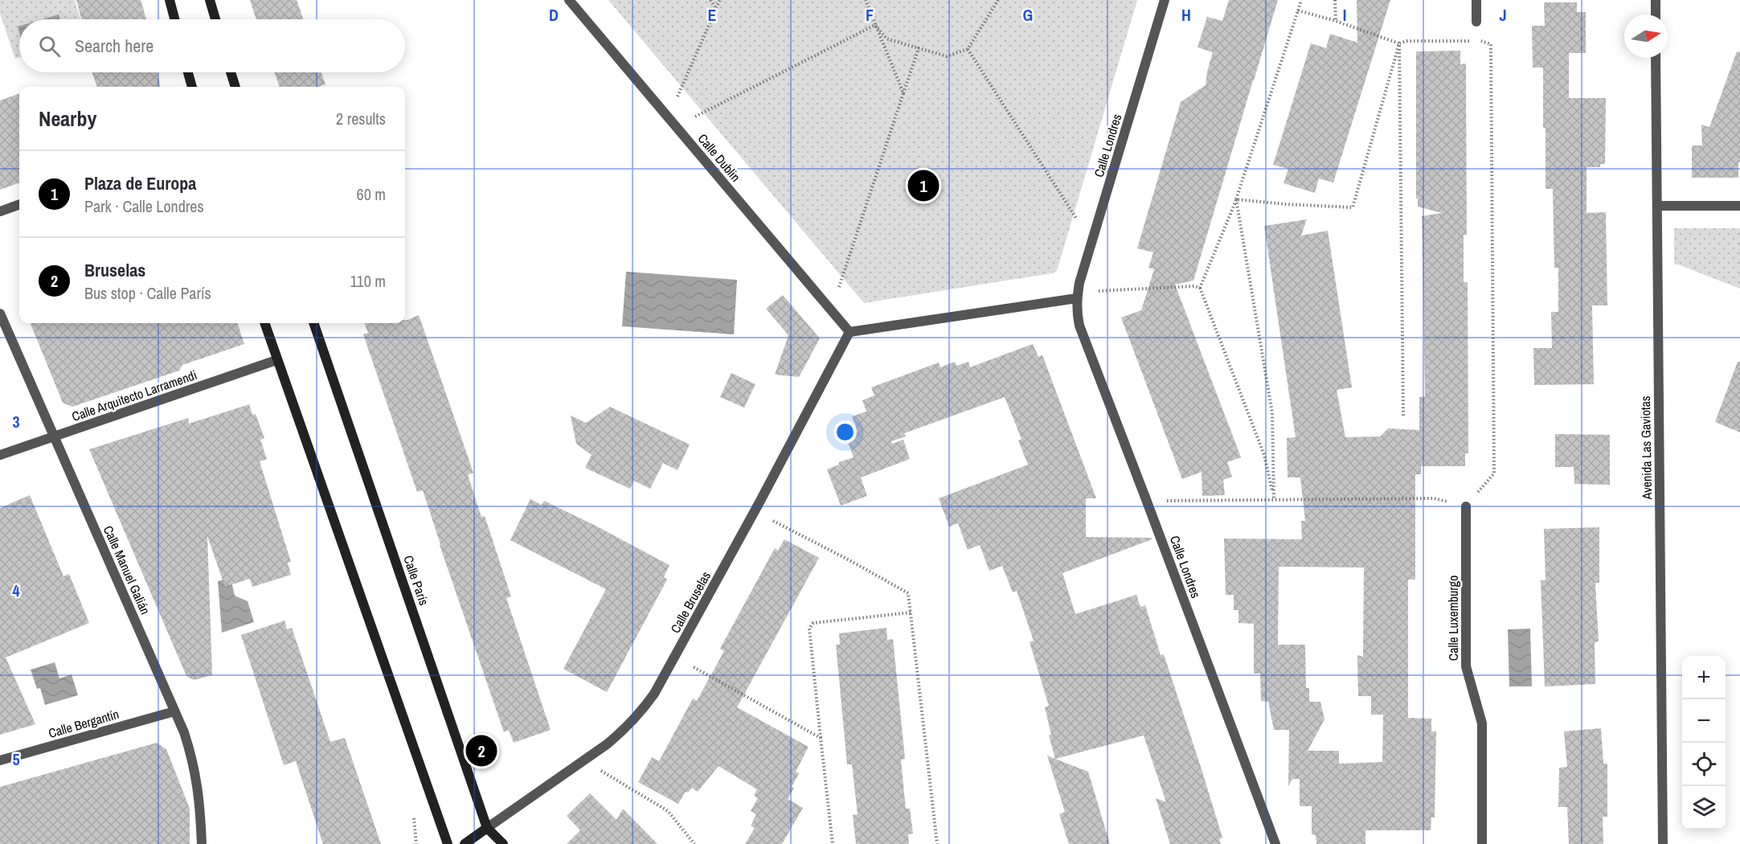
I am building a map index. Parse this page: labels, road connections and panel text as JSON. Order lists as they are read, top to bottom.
{
  "streets": {
    "main road": ["Calle París"],
    "street": [
      "Calle Londres",
      "Calle Dublin",
      "Calle Arquitecto Larramendi",
      "Avenida Las Gaviotas",
      "Calle Manuel Galián",
      "Calle Bruselas",
      "Calle Luxemburgo",
      "Calle Bergantín"
    ]
  },
  "crossings": [
    ["Calle Dublin", "Calle Bruselas"],
    ["Calle Arquitecto Larramendi", "Calle Manuel Galián"],
    ["Calle Manuel Galián", "Calle Bergantín"],
    ["Calle París", "Calle Bruselas"]
  ],
  "north": "right",
  "page": {
    "search": "Search here",
    "heading": ["Nearby", "2 results"],
    "list": [
      {
        "mark": "1",
        "name": "Plaza de Europa",
        "note": "Park · Calle Londres",
        "value": "60 m"
      },
      {
        "mark": "2",
        "name": "Bruselas",
        "note": "Bus stop · Calle París",
        "value": "110 m"
      }
    ],
    "pins": ["1", "2"],
    "map_buttons": ["+", "−"]
  },
  "grid": {
    "columns": [
      "D",
      "E",
      "F",
      "G",
      "H",
      "I",
      "J"
    ],
    "rows": ["3", "4", "5"]
  }
}
